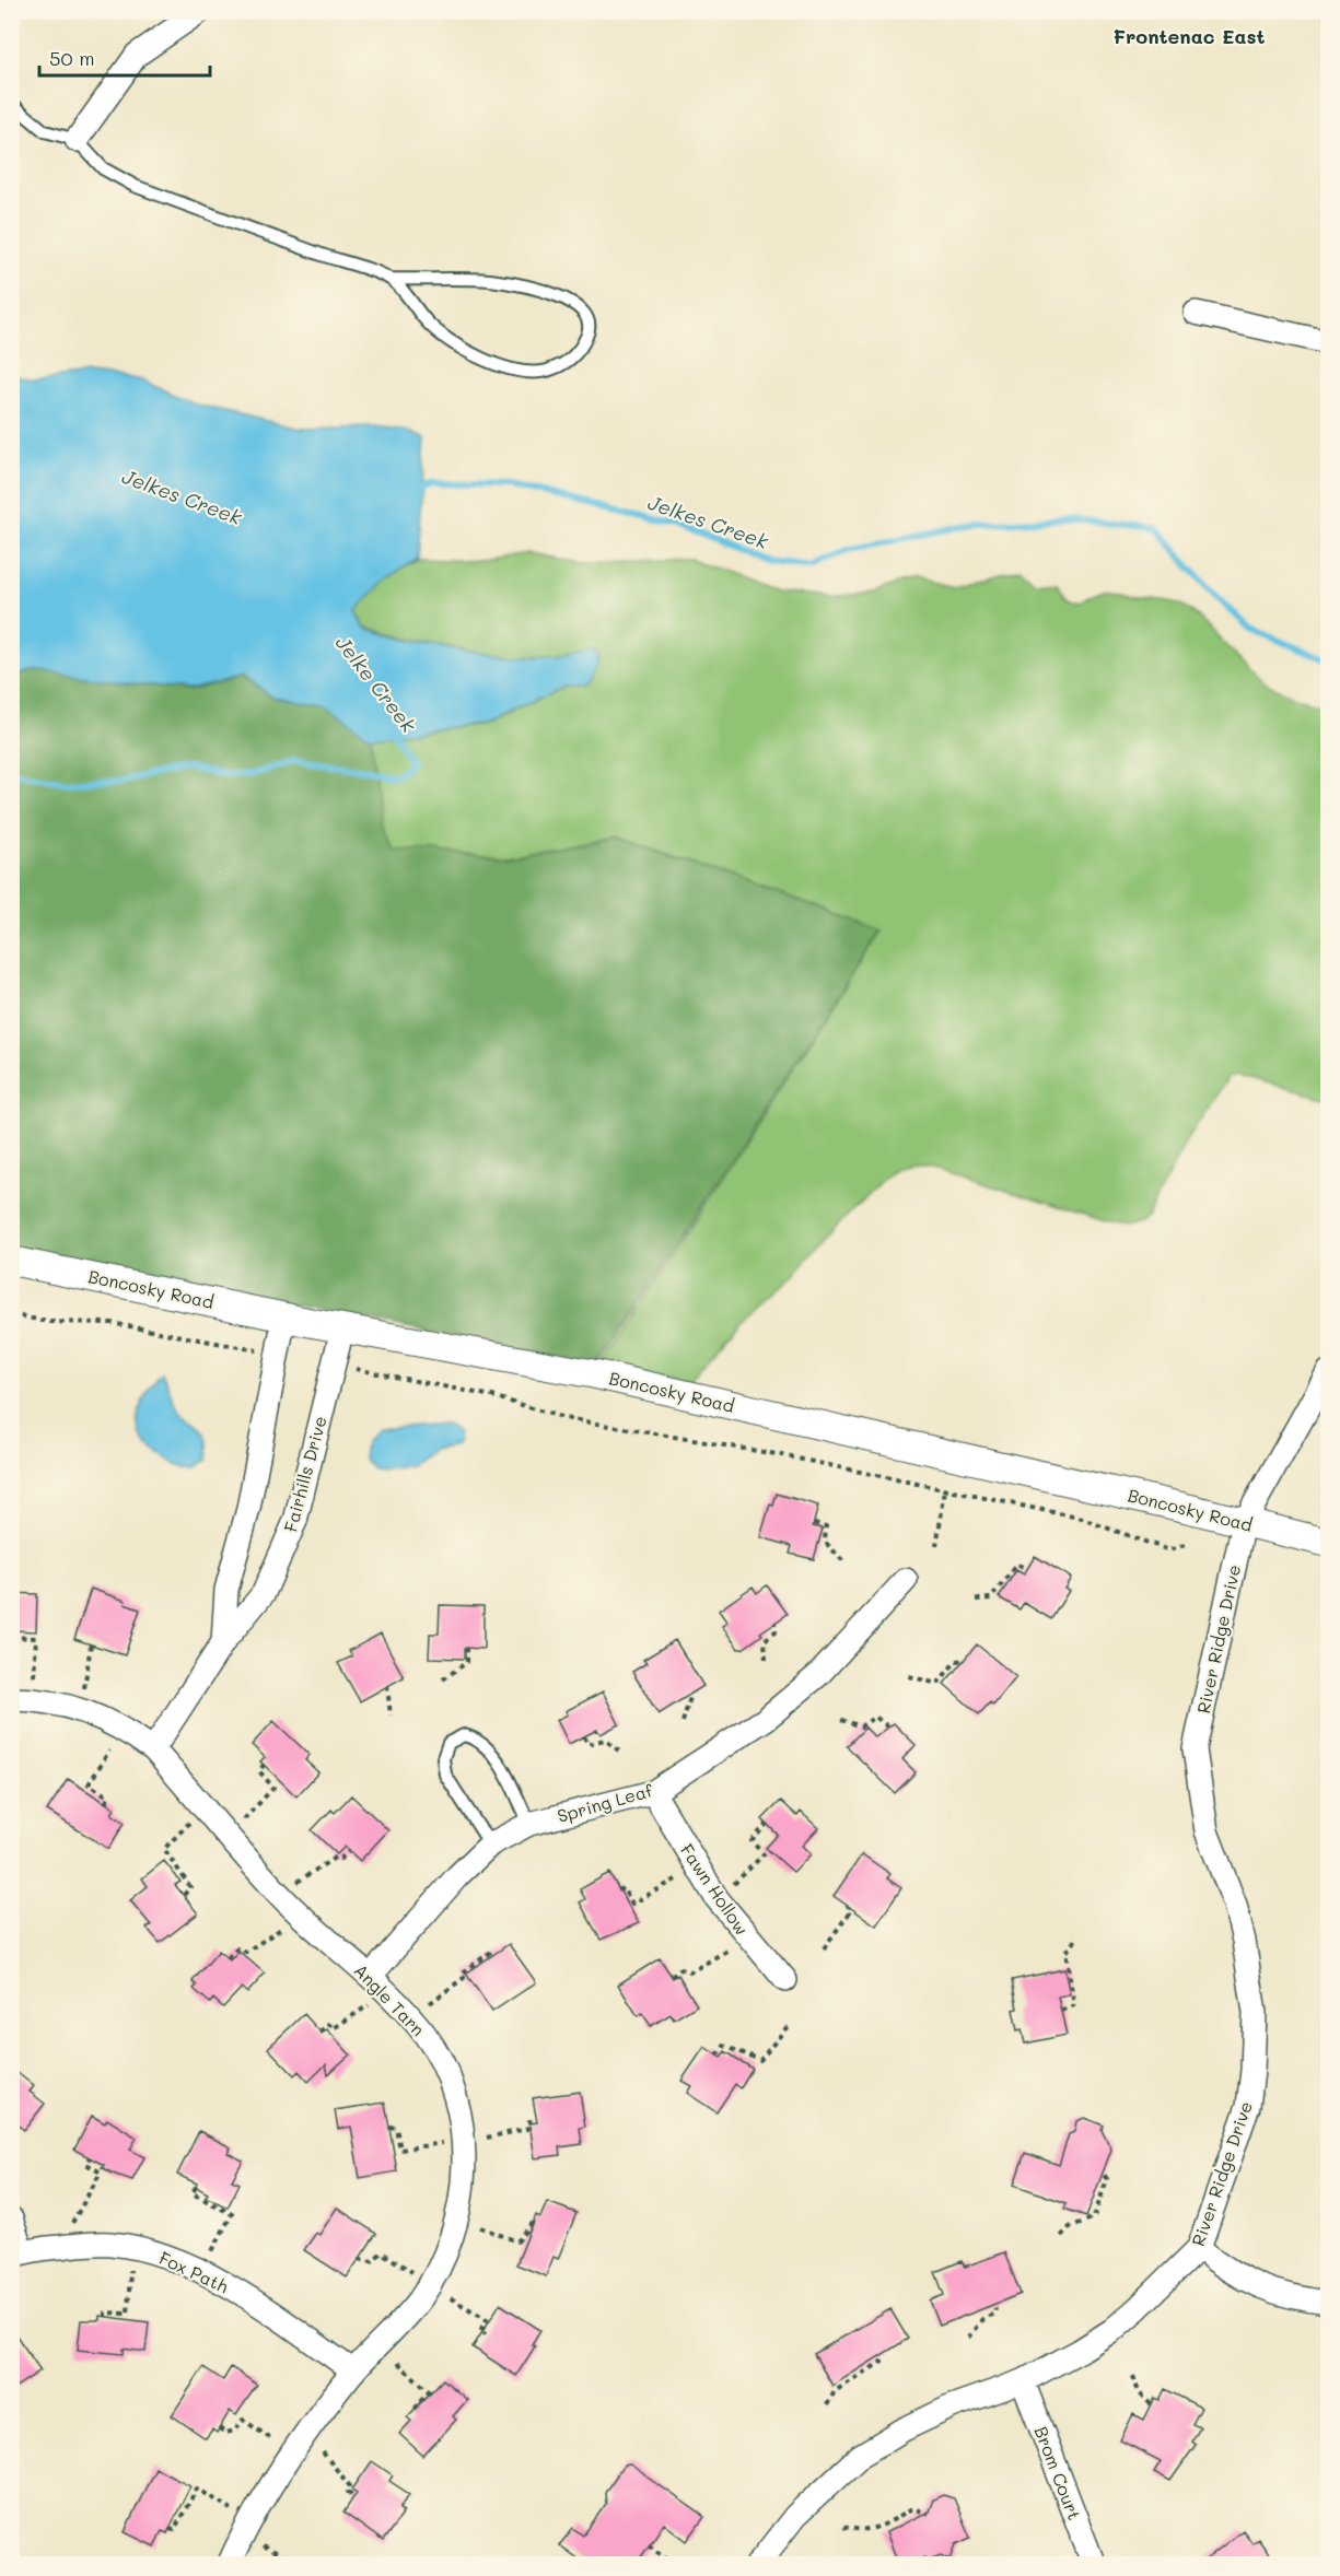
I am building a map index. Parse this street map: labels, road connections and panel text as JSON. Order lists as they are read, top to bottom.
{
  "streets": {
    "street": [
      "Boncosky Road",
      "Fairhills Drive",
      "River Ridge Drive",
      "Spring Leaf",
      "Fawn Hollow",
      "Angle Tarn",
      "Fox Path",
      "Brom Court"
    ]
  },
  "crossings": [
    ["Boncosky Road", "Fairhills Drive"],
    ["Boncosky Road", "River Ridge Drive"],
    ["Fairhills Drive", "Angle Tarn"],
    ["River Ridge Drive", "Brom Court"],
    ["Spring Leaf", "Fawn Hollow"],
    ["Spring Leaf", "Angle Tarn"],
    ["Angle Tarn", "Fox Path"]
  ],
  "districts": ["Frontenac East"],
  "water": ["Jelkes Creek", "Jelke Creek"],
  "scale_bar": "50 m"
}
